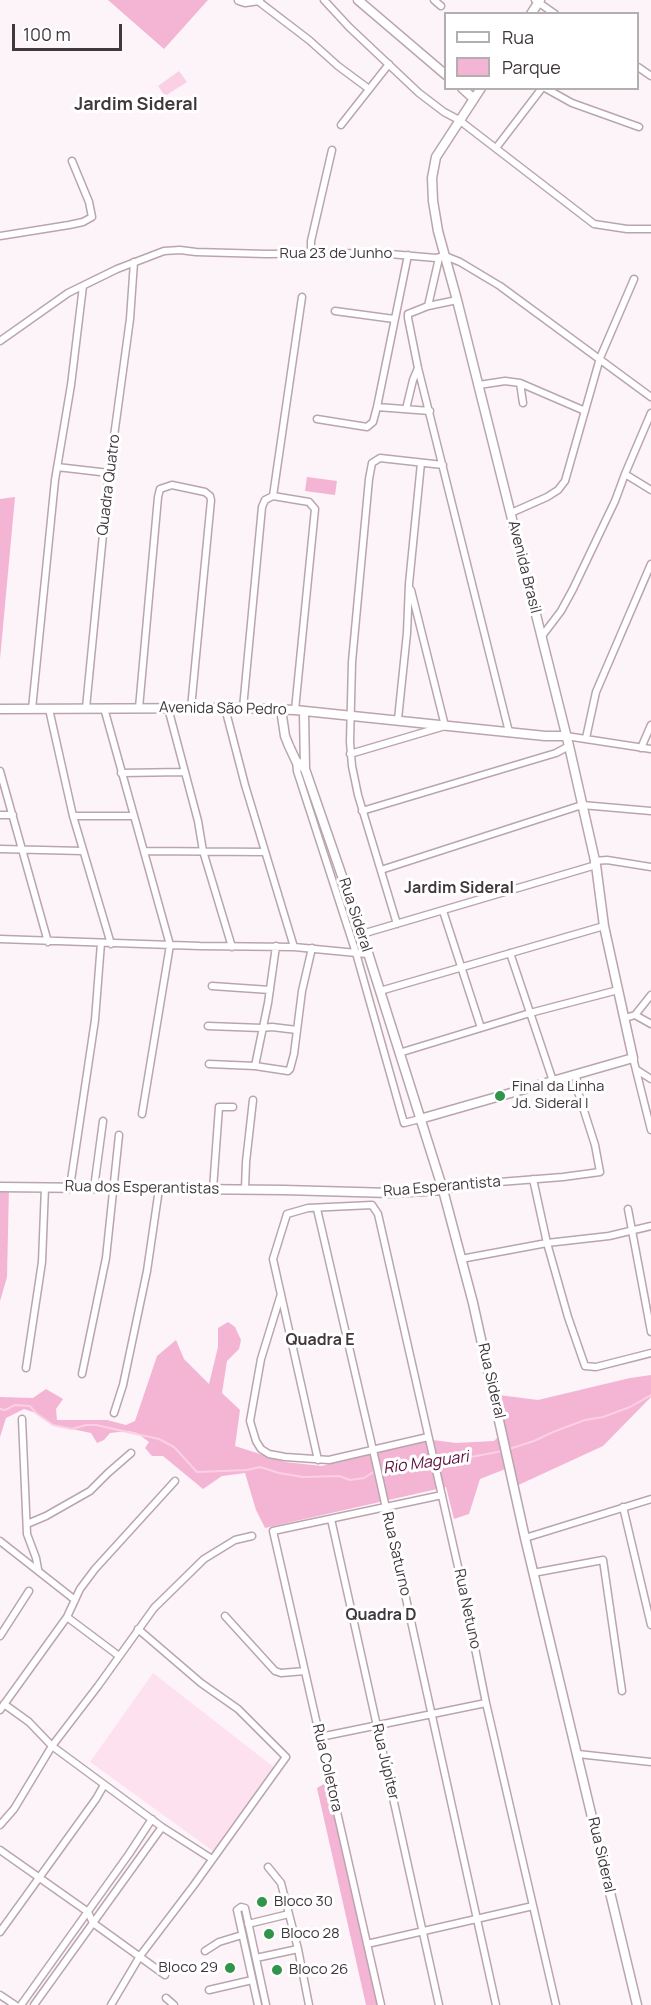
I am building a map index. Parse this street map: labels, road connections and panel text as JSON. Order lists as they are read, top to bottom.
{
  "streets": {
    "main road": [
      "Avenida Brasil",
      "Avenida São Pedro",
      "Rua Sideral",
      "Rua Esperantista",
      "Rua dos Esperantistas"
    ],
    "street": [
      "Rua 23 de Junho",
      "Quadra Quatro",
      "Rua Saturno",
      "Rua Netuno",
      "Rua Júpiter",
      "Rua Coletora"
    ]
  },
  "crossings": [
    ["Rua 23 de Junho", "Quadra Quatro"],
    ["Rua 23 de Junho", "Avenida Brasil"],
    ["Quadra Quatro", "Avenida São Pedro"],
    ["Avenida Brasil", "Avenida São Pedro"],
    ["Avenida São Pedro", "Rua Sideral"],
    ["Rua Sideral", "Rua Esperantista"],
    ["Rua Esperantista", "Rua dos Esperantistas"],
    ["Rua Saturno", "Rua Netuno"],
    ["Rua Júpiter", "Rua Coletora"]
  ],
  "districts": [
    "Jardim Sideral",
    "Jardim Sideral",
    "Quadra E",
    "Quadra D"
  ],
  "water": ["Rio Maguari"],
  "places": [
    "Final da Linha Jd. Sideral I",
    "Bloco 30",
    "Bloco 28",
    "Bloco 29",
    "Bloco 26"
  ],
  "legend": ["Rua", "Parque"],
  "scale_bar": "100 m"
}
